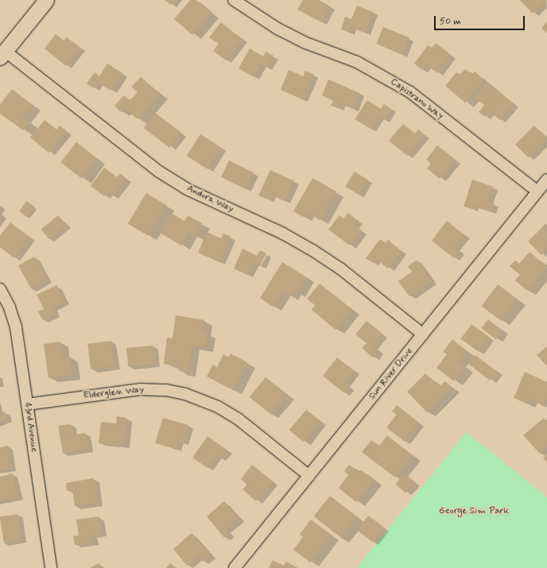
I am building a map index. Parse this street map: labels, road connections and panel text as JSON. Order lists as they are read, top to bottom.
{
  "streets": {
    "street": [
      "Capistrano Way",
      "Andora Way",
      "Sun River Drive",
      "Elderglen Way",
      "43rd Avenue"
    ]
  },
  "crossings": [
    ["Capistrano Way", "Sun River Drive"],
    ["Andora Way", "Sun River Drive"],
    ["Sun River Drive", "Elderglen Way"],
    ["Elderglen Way", "43rd Avenue"]
  ],
  "parks": ["George Sim Park"],
  "scale_bar": "50 m"
}
